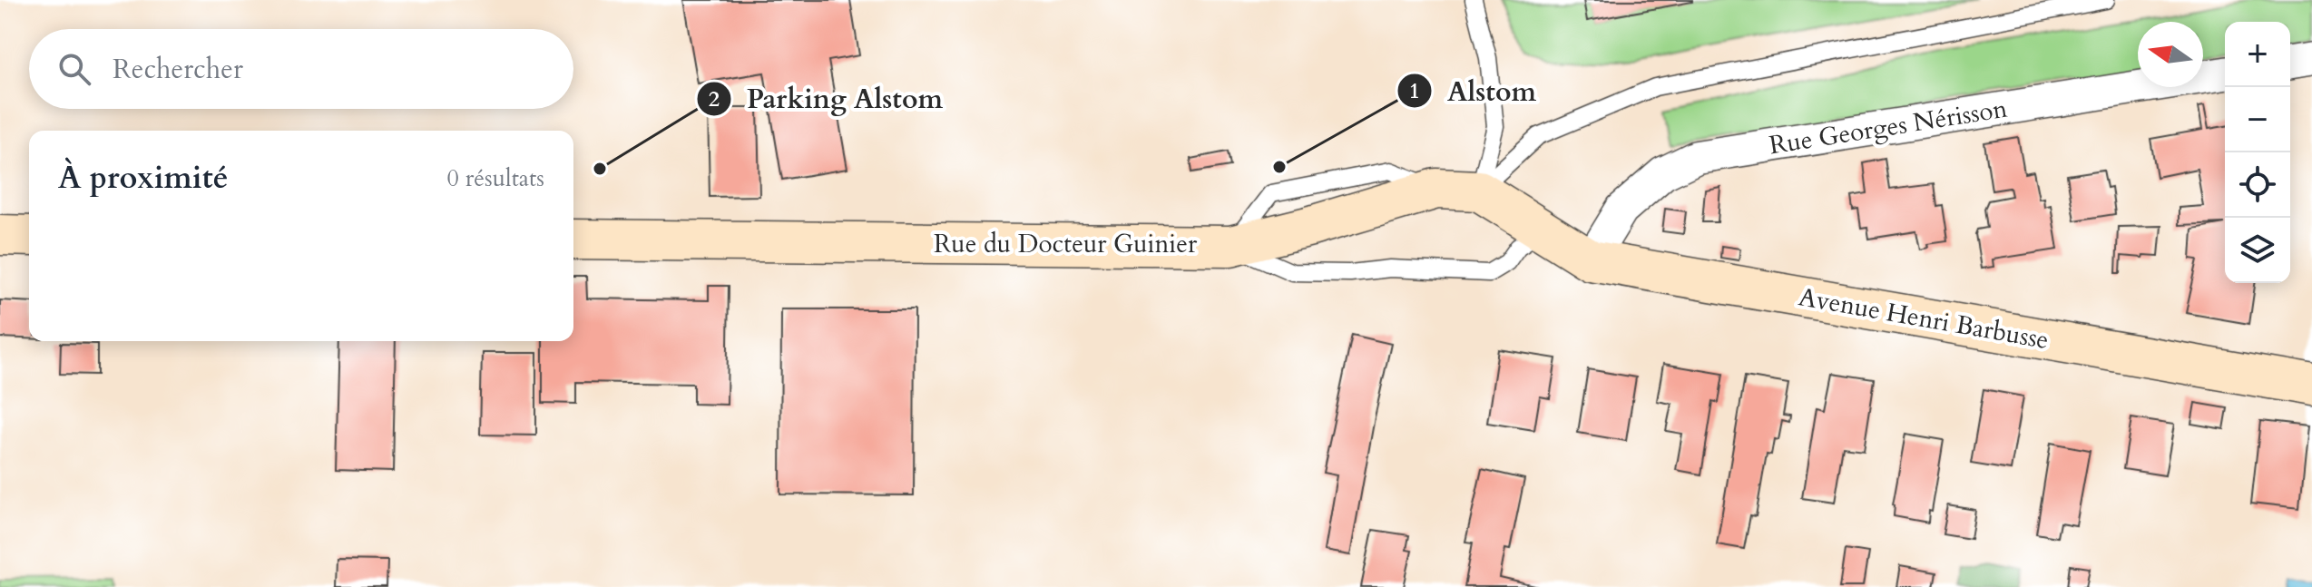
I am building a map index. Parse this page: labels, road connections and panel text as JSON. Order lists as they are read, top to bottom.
{
  "streets": {
    "main road": ["Rue du Docteur Guinier", "Avenue Henri Barbusse"],
    "street": ["Rue Georges Nérisson"]
  },
  "crossings": [
    ["Rue Georges Nérisson", "Avenue Henri Barbusse"],
    ["Rue du Docteur Guinier", "Avenue Henri Barbusse"]
  ],
  "places": ["Alstom", "Parking Alstom"],
  "north": "left",
  "page": {
    "map_buttons": ["+", "−"],
    "search": "Rechercher",
    "heading": ["À proximité", "0 résultats"]
  }
}
